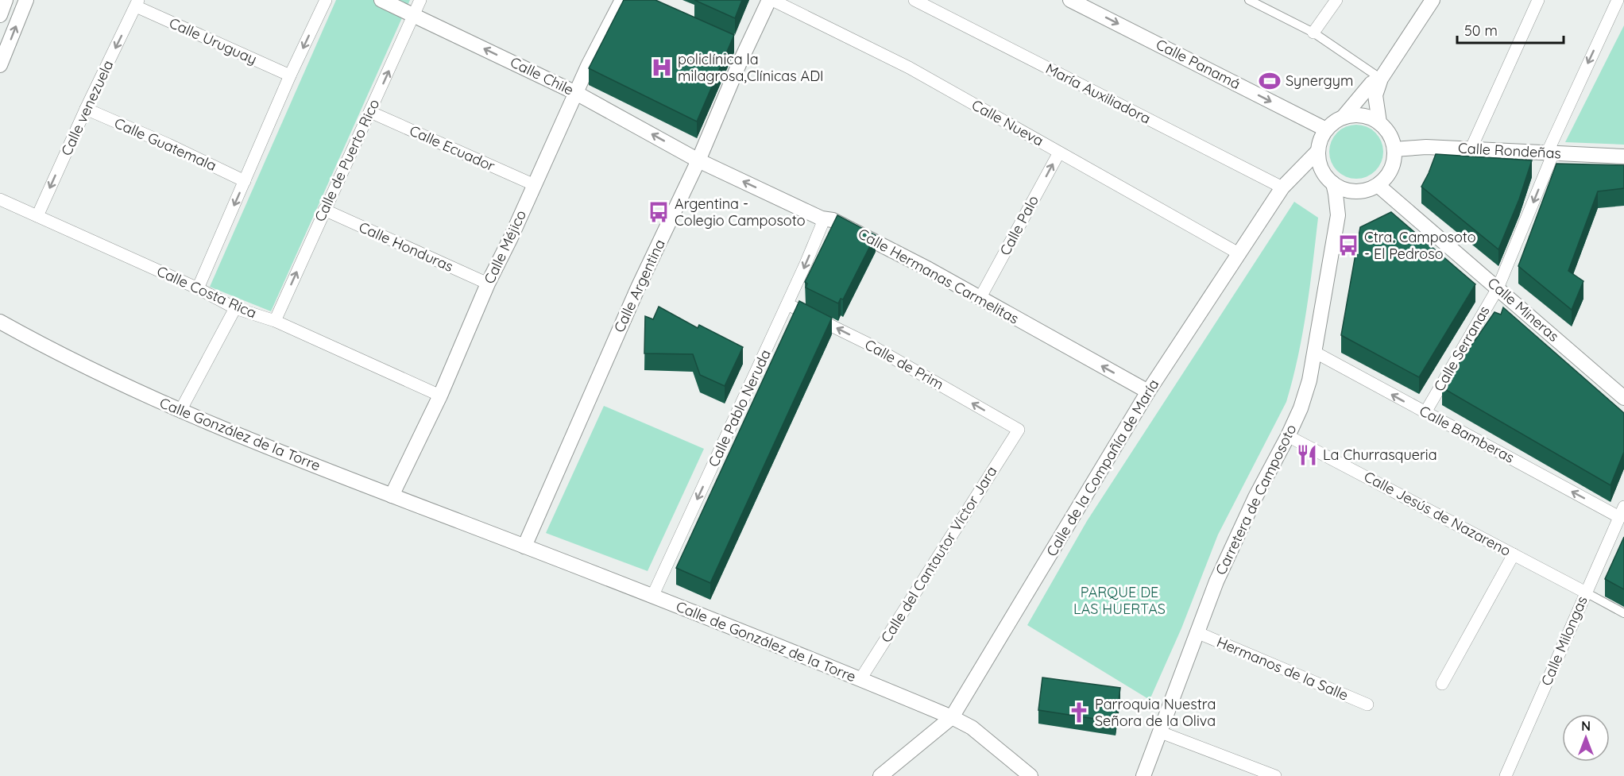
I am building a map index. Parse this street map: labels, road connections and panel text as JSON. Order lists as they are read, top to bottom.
{
  "streets": {
    "street": [
      "Calle Uruguay",
      "Calle Panamá",
      "Calle Chile",
      "María Auxiliadora",
      "Calle venezuela",
      "Calle Nueva",
      "Calle Guatemala",
      "Calle Ecuador",
      "Calle Rondeñas",
      "Calle de Puerto Rico",
      "Calle Palo",
      "Calle Honduras",
      "Calle Méjico",
      "Calle Hermanas Carmelitas",
      "Calle Argentina",
      "Calle Costa Rica",
      "Calle Mineras",
      "Calle Serranas",
      "Calle de Prim",
      "Calle Pablo Neruda",
      "Calle González de la Torre",
      "Calle Bamberas",
      "Calle de la Compañía de María",
      "Carretera de Camposoto",
      "Calle Jesús de Nazareno",
      "Calle del Cantautor Víctor Jara",
      "Calle Milongas",
      "Calle de González de la Torre",
      "Hermanos de la Salle"
    ]
  },
  "crossings": [
    ["Calle Uruguay", "Calle venezuela"],
    ["Calle Panamá", "Calle Rondeñas"],
    ["Calle Panamá", "Calle Mineras"],
    ["Calle Panamá", "Calle de la Compañía de María"],
    ["Calle Panamá", "Carretera de Camposoto"],
    ["Calle Chile", "Calle de Puerto Rico"],
    ["Calle Chile", "Calle Méjico"],
    ["Calle Chile", "Calle Hermanas Carmelitas"],
    ["Calle Chile", "Calle Argentina"],
    ["María Auxiliadora", "Calle de la Compañía de María"],
    ["Calle venezuela", "Calle Guatemala"],
    ["Calle venezuela", "Calle Costa Rica"],
    ["Calle Nueva", "Calle Palo"],
    ["Calle Nueva", "Calle Argentina"],
    ["Calle Nueva", "Calle de la Compañía de María"],
    ["Calle Ecuador", "Calle de Puerto Rico"],
    ["Calle Ecuador", "Calle Méjico"],
    ["Calle Rondeñas", "Calle Mineras"],
    ["Calle Rondeñas", "Calle Serranas"],
    ["Calle Rondeñas", "Calle de la Compañía de María"],
    ["Calle Rondeñas", "Carretera de Camposoto"],
    ["Calle de Puerto Rico", "Calle Honduras"],
    ["Calle de Puerto Rico", "Calle Costa Rica"],
    ["Calle Palo", "Calle Hermanas Carmelitas"],
    ["Calle Honduras", "Calle Méjico"],
    ["Calle Méjico", "Calle Costa Rica"],
    ["Calle Méjico", "Calle González de la Torre"],
    ["Calle Hermanas Carmelitas", "Calle Argentina"],
    ["Calle Hermanas Carmelitas", "Calle Pablo Neruda"],
    ["Calle Hermanas Carmelitas", "Calle de la Compañía de María"],
    ["Calle Argentina", "Calle de González de la Torre"],
    ["Calle Mineras", "Calle Serranas"],
    ["Calle Mineras", "Calle de la Compañía de María"],
    ["Calle Mineras", "Carretera de Camposoto"],
    ["Calle Serranas", "Calle Bamberas"],
    ["Calle de Prim", "Calle Pablo Neruda"],
    ["Calle de Prim", "Calle del Cantautor Víctor Jara"],
    ["Calle Pablo Neruda", "Calle de González de la Torre"],
    ["Calle González de la Torre", "Calle de González de la Torre"],
    ["Calle Bamberas", "Carretera de Camposoto"],
    ["Calle Bamberas", "Calle Milongas"],
    ["Calle de la Compañía de María", "Carretera de Camposoto"],
    ["Calle de la Compañía de María", "Calle de González de la Torre"],
    ["Carretera de Camposoto", "Calle Jesús de Nazareno"],
    ["Carretera de Camposoto", "Hermanos de la Salle"],
    ["Calle Jesús de Nazareno", "Calle Milongas"],
    ["Calle del Cantautor Víctor Jara", "Calle de González de la Torre"]
  ],
  "one_way": [
    "Calle Chile",
    "Calle venezuela",
    "Calle Palo",
    "Calle Hermanas Carmelitas",
    "Calle de Prim",
    "Calle Pablo Neruda",
    "Calle Bamberas"
  ],
  "parks": ["PARQUE DE LAS HUERTAS"],
  "places": {
    "hospital": ["policlínica la milagrosa,Clínicas ADI"],
    "sports": ["Synergym"],
    "bus stop": ["Argentina - Colegio Camposoto", "Ctra. Camposoto - El Pedroso"],
    "restaurant": ["La Churrasqueria"],
    "church": ["Parroquia Nuestra Señora de la Oliva"]
  },
  "scale_bar": "50 m",
  "north": "top"
}
